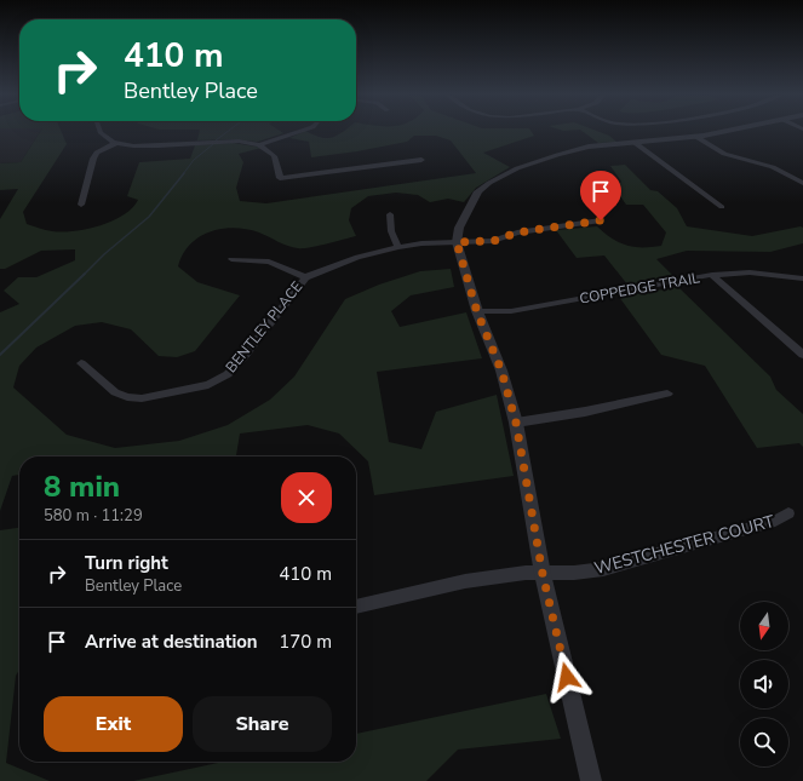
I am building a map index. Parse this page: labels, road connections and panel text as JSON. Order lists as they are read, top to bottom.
{
  "streets": {
    "street": ["COPPEDGE TRAIL", "BENTLEY PLACE", "WESTCHESTER COURT"]
  },
  "north": "bottom",
  "page": {
    "turn": ["410 m", "Bentley Place"],
    "heading": ["8 min", "580 m · 11:29"],
    "list": [
      {
        "name": "Turn right",
        "note": "Bentley Place",
        "value": "410 m"
      },
      {
        "name": "Arrive at destination",
        "value": "170 m"
      }
    ],
    "buttons": ["Exit", "Share"]
  }
}
